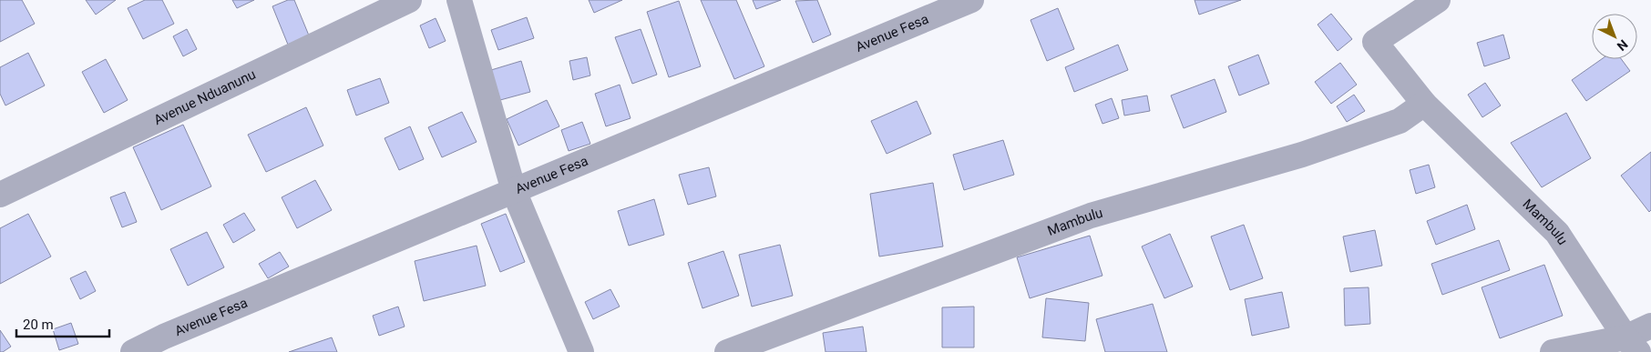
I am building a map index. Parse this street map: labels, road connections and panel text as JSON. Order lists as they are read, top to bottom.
{
  "streets": {
    "street": ["Avenue Fesa", "Avenue Nduanunu", "Mambulu"]
  },
  "scale_bar": "20 m",
  "north": "bottom right"
}
